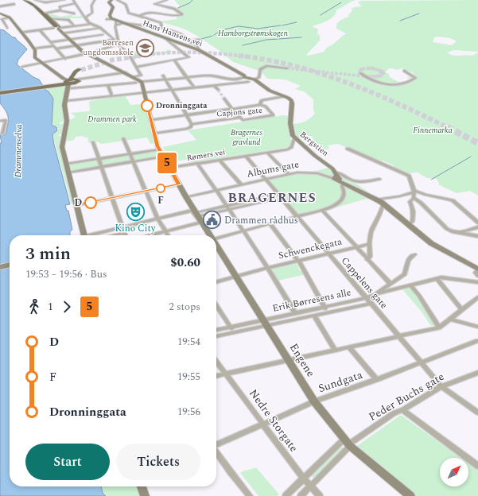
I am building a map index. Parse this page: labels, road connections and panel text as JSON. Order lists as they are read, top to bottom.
{
  "streets": {
    "street": [
      "Hans Hansens vei",
      "Capjons gate",
      "Bergstien",
      "Rømers vei",
      "Albums gate",
      "Schwenckegata",
      "Cappelens gate",
      "Erik Børresens alle",
      "Engene",
      "Sundgata",
      "Peder Buchs gate",
      "Nedre Storgate"
    ]
  },
  "crossings": [
    ["Capjons gate", "Engene"],
    ["Bergstien", "Rømers vei"],
    ["Bergstien", "Albums gate"],
    ["Rømers vei", "Cappelens gate"],
    ["Rømers vei", "Engene"],
    ["Albums gate", "Cappelens gate"],
    ["Albums gate", "Engene"],
    ["Schwenckegata", "Cappelens gate"],
    ["Schwenckegata", "Engene"],
    ["Cappelens gate", "Erik Børresens alle"],
    ["Cappelens gate", "Sundgata"],
    ["Cappelens gate", "Peder Buchs gate"],
    ["Erik Børresens alle", "Engene"],
    ["Engene", "Sundgata"],
    ["Engene", "Peder Buchs gate"],
    ["Sundgata", "Nedre Storgate"]
  ],
  "districts": ["BRAGERNES"],
  "water": ["Drammenselva"],
  "parks": [
    "Hamborgstrømskogen",
    "Drammen park",
    "Finnemarka",
    "Bragernes gravlund"
  ],
  "places": {
    "school or university": ["Børresen ungdomsskole"],
    "other": ["Dronninggata", "F", "D"],
    "theatre": ["Kino City"],
    "public building": ["Drammen rådhus"]
  },
  "lines": ["bus line 5"],
  "north": "top right",
  "page": {
    "on_map": "5",
    "heading": ["3 min", "19:53 – 19:56 · Bus", "$0.60"],
    "legs": ["1", "5", "2 stops"],
    "list": [
      {
        "name": "D",
        "value": "19:54"
      },
      {
        "name": "F",
        "value": "19:55"
      },
      {
        "name": "Dronninggata",
        "value": "19:56"
      }
    ],
    "buttons": ["Start", "Tickets"]
  }
}
